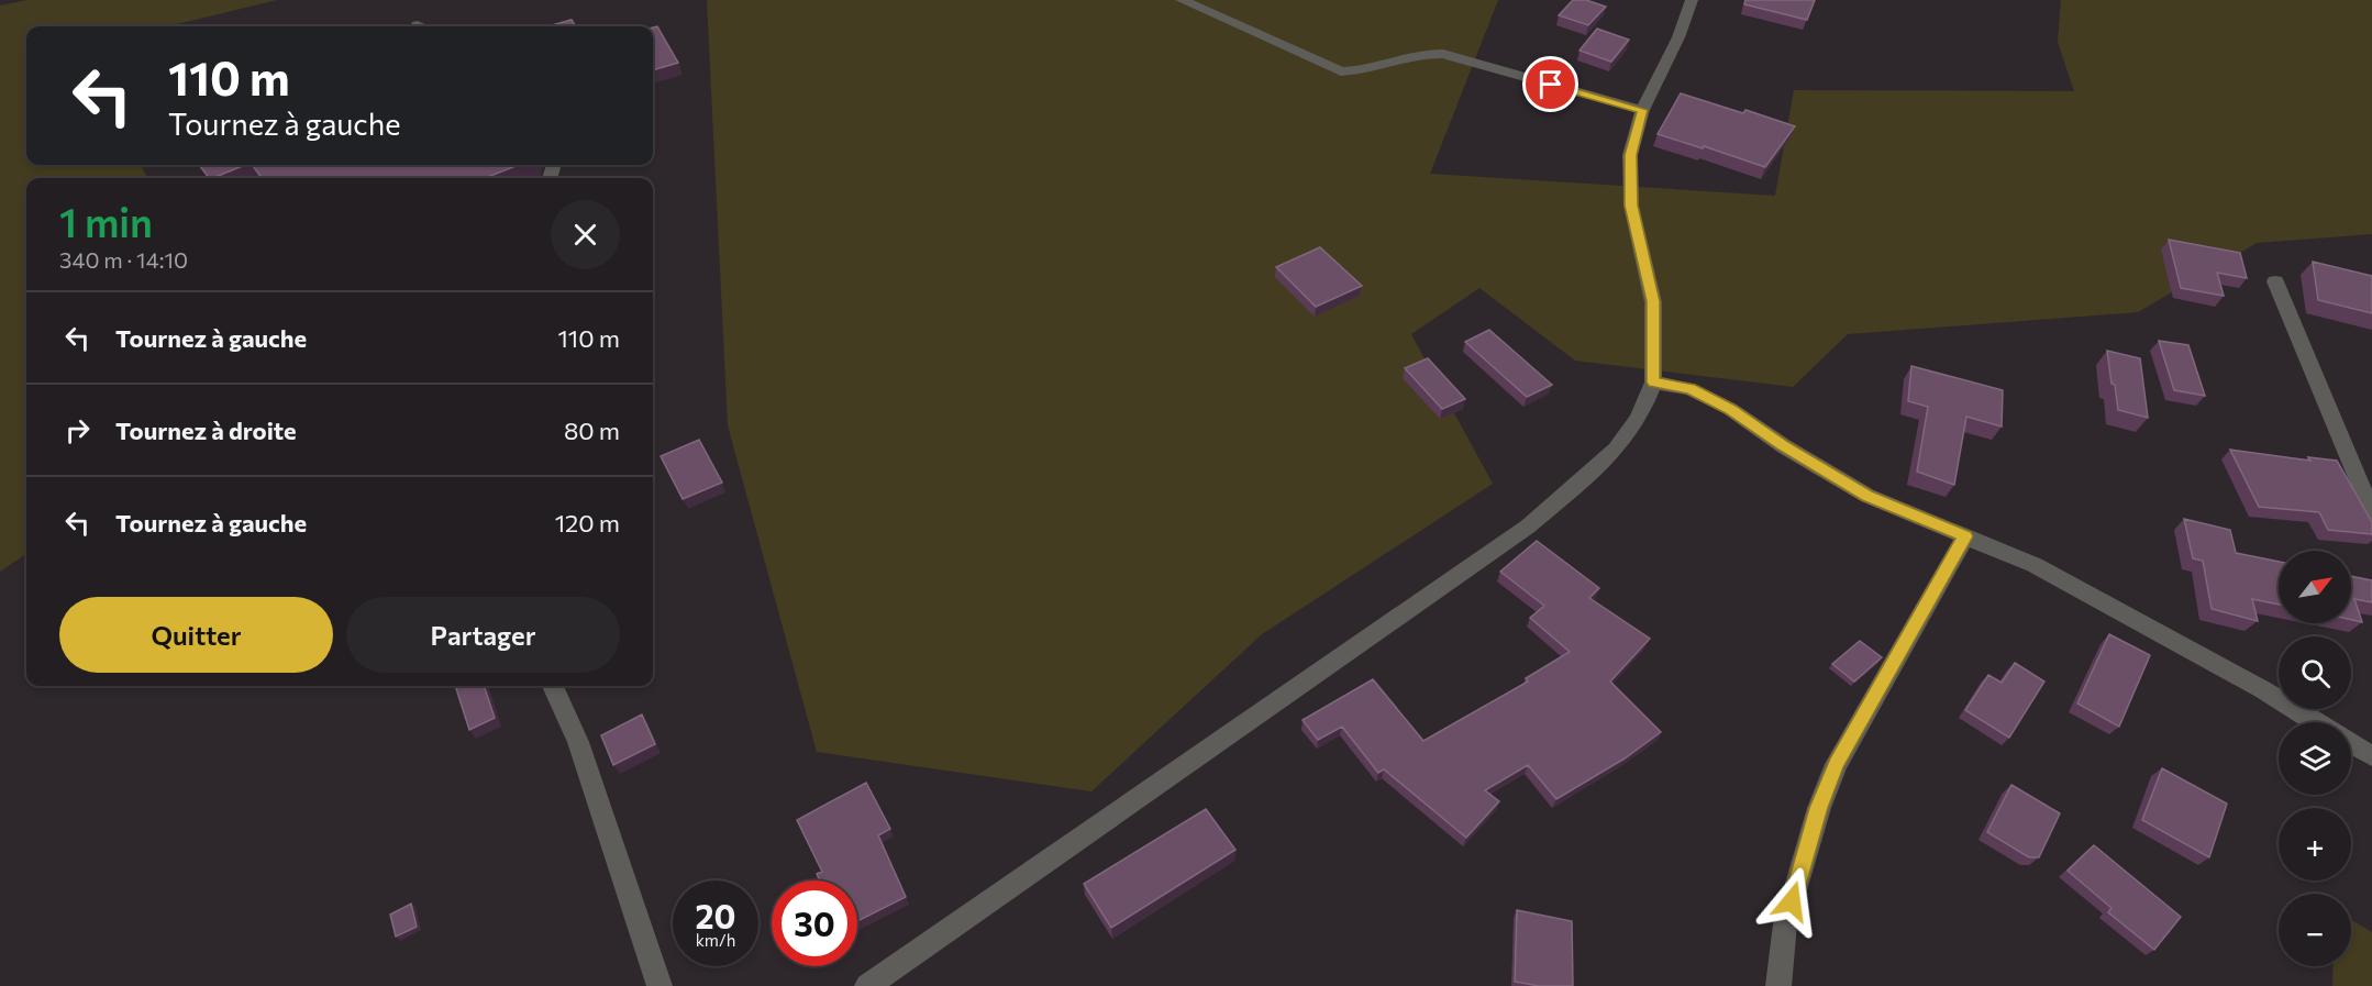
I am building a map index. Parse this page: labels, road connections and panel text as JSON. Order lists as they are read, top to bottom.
{
  "north": "top right",
  "page": {
    "turn": ["110 m", "Tournez à gauche"],
    "heading": ["1 min", "340 m · 14:10"],
    "list": [
      {
        "name": "Tournez à gauche",
        "value": "110 m"
      },
      {
        "name": "Tournez à droite",
        "value": "80 m"
      },
      {
        "name": "Tournez à gauche",
        "value": "120 m"
      }
    ],
    "map_buttons": ["+", "−"],
    "buttons": ["Quitter", "Partager"],
    "speed": "20 km/h",
    "limit": "30"
  }
}
